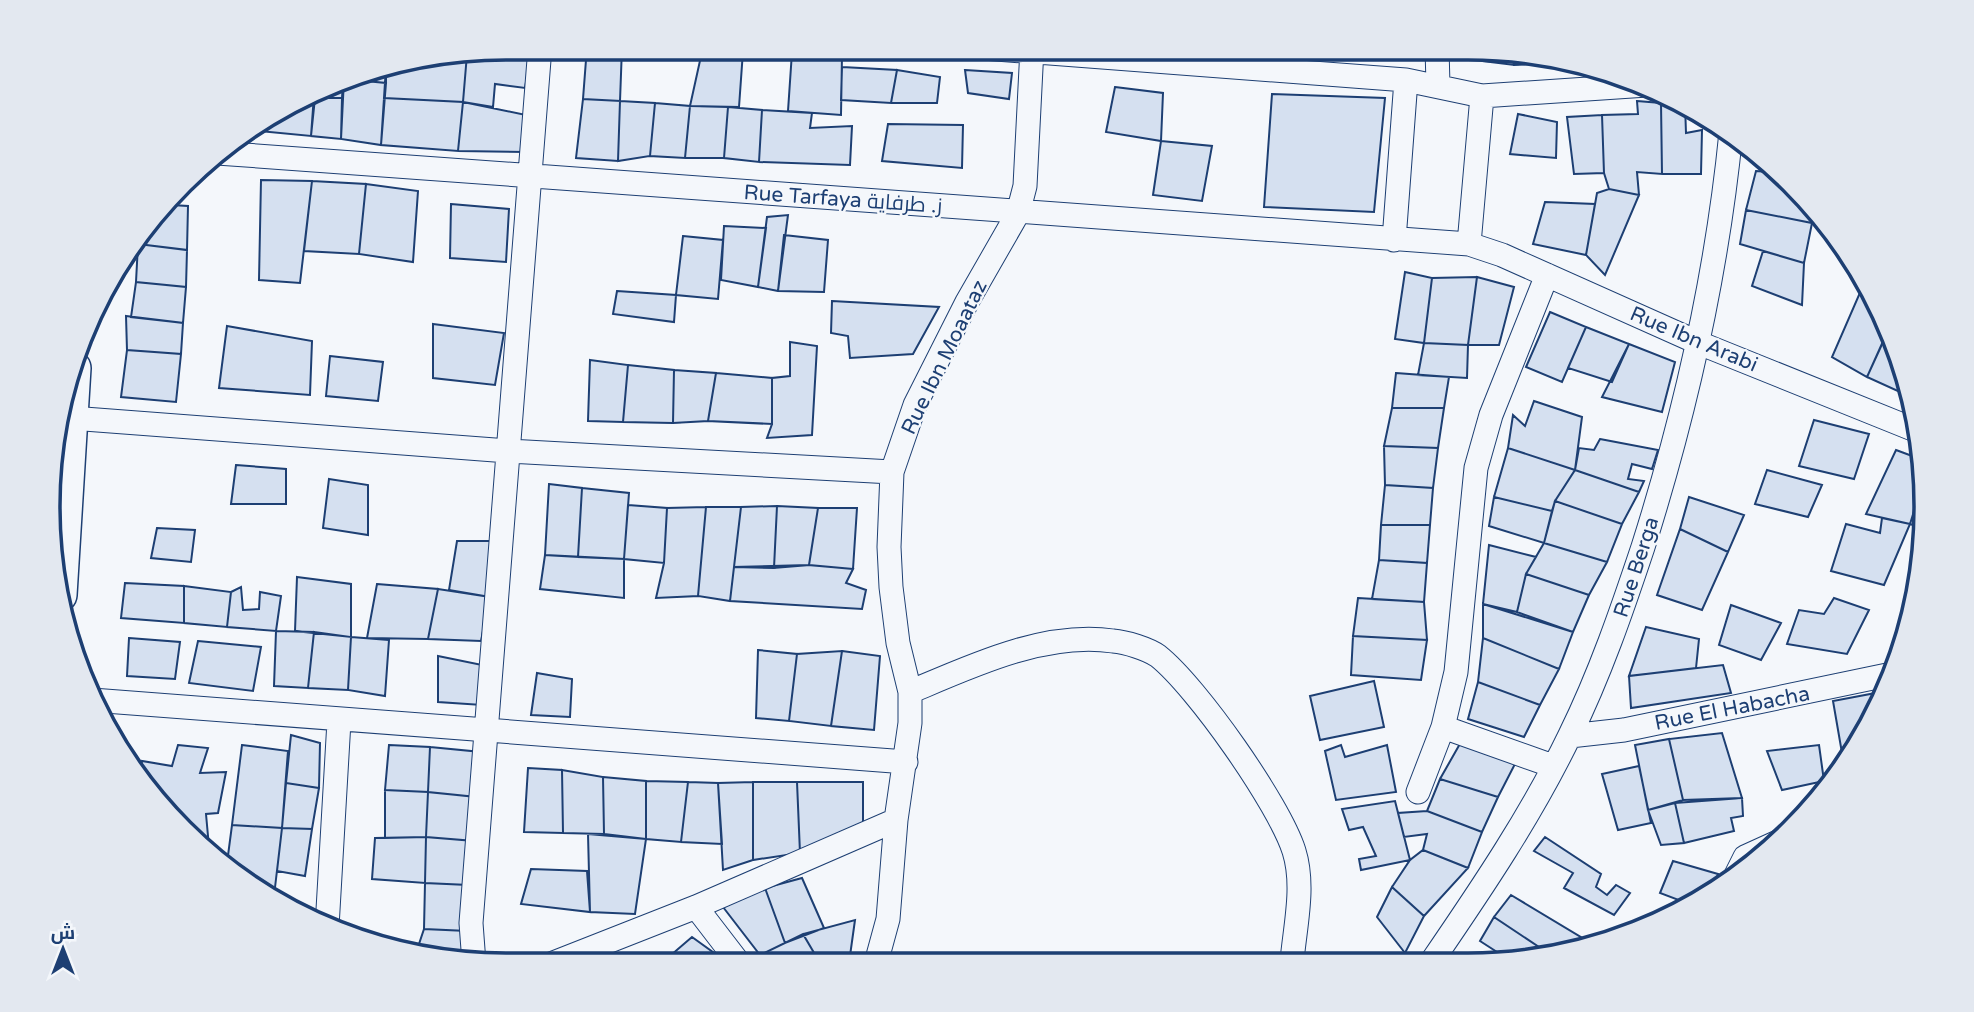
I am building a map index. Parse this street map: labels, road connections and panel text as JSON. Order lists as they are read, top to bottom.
{
  "streets": {
    "street": [
      "Rue Tarfaya ز. طرفاية",
      "Rue Ibn Arabi",
      "Rue Ibn Moaataz",
      "Rue Berga",
      "Rue El Habacha"
    ]
  },
  "crossings": [
    ["Rue Tarfaya ز. طرفاية", "Rue Ibn Arabi"],
    ["Rue Tarfaya ز. طرفاية", "Rue Ibn Moaataz"],
    ["Rue Ibn Arabi", "Rue Berga"],
    ["Rue Berga", "Rue El Habacha"]
  ],
  "north": "top"
}
